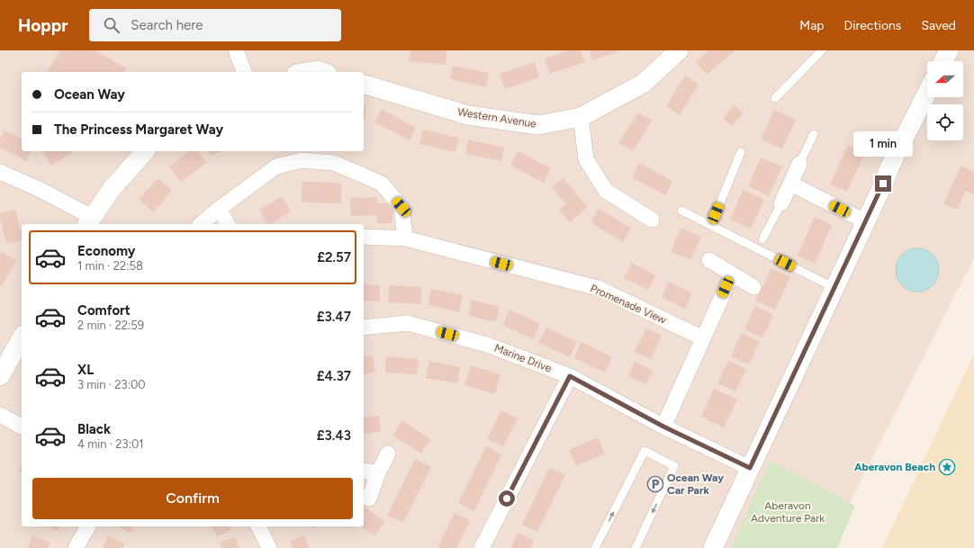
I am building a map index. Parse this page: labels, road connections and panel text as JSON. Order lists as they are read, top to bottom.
{
  "streets": {
    "street": ["Western Avenue", "Promenade View", "Marine Drive"]
  },
  "parks": ["Aberavon Adventure Park"],
  "places": {
    "place": ["Aberavon Beach"],
    "parking": ["Ocean Way Car Park"]
  },
  "north": "left",
  "page": {
    "header": "Hoppr",
    "search": "Search here",
    "nav": ["Map", "Directions", "Saved"],
    "banner": ["Ocean Way", "The Princess Margaret Way"],
    "bubble": "1 min",
    "list": [
      {
        "name": "Economy",
        "note": "1 min · 22:58",
        "value": "£2.57"
      },
      {
        "name": "Comfort",
        "note": "2 min · 22:59",
        "value": "£3.47"
      },
      {
        "name": "XL",
        "note": "3 min · 23:00",
        "value": "£4.37"
      },
      {
        "name": "Black",
        "note": "4 min · 23:01",
        "value": "£3.43"
      }
    ],
    "buttons": "Confirm"
  }
}
